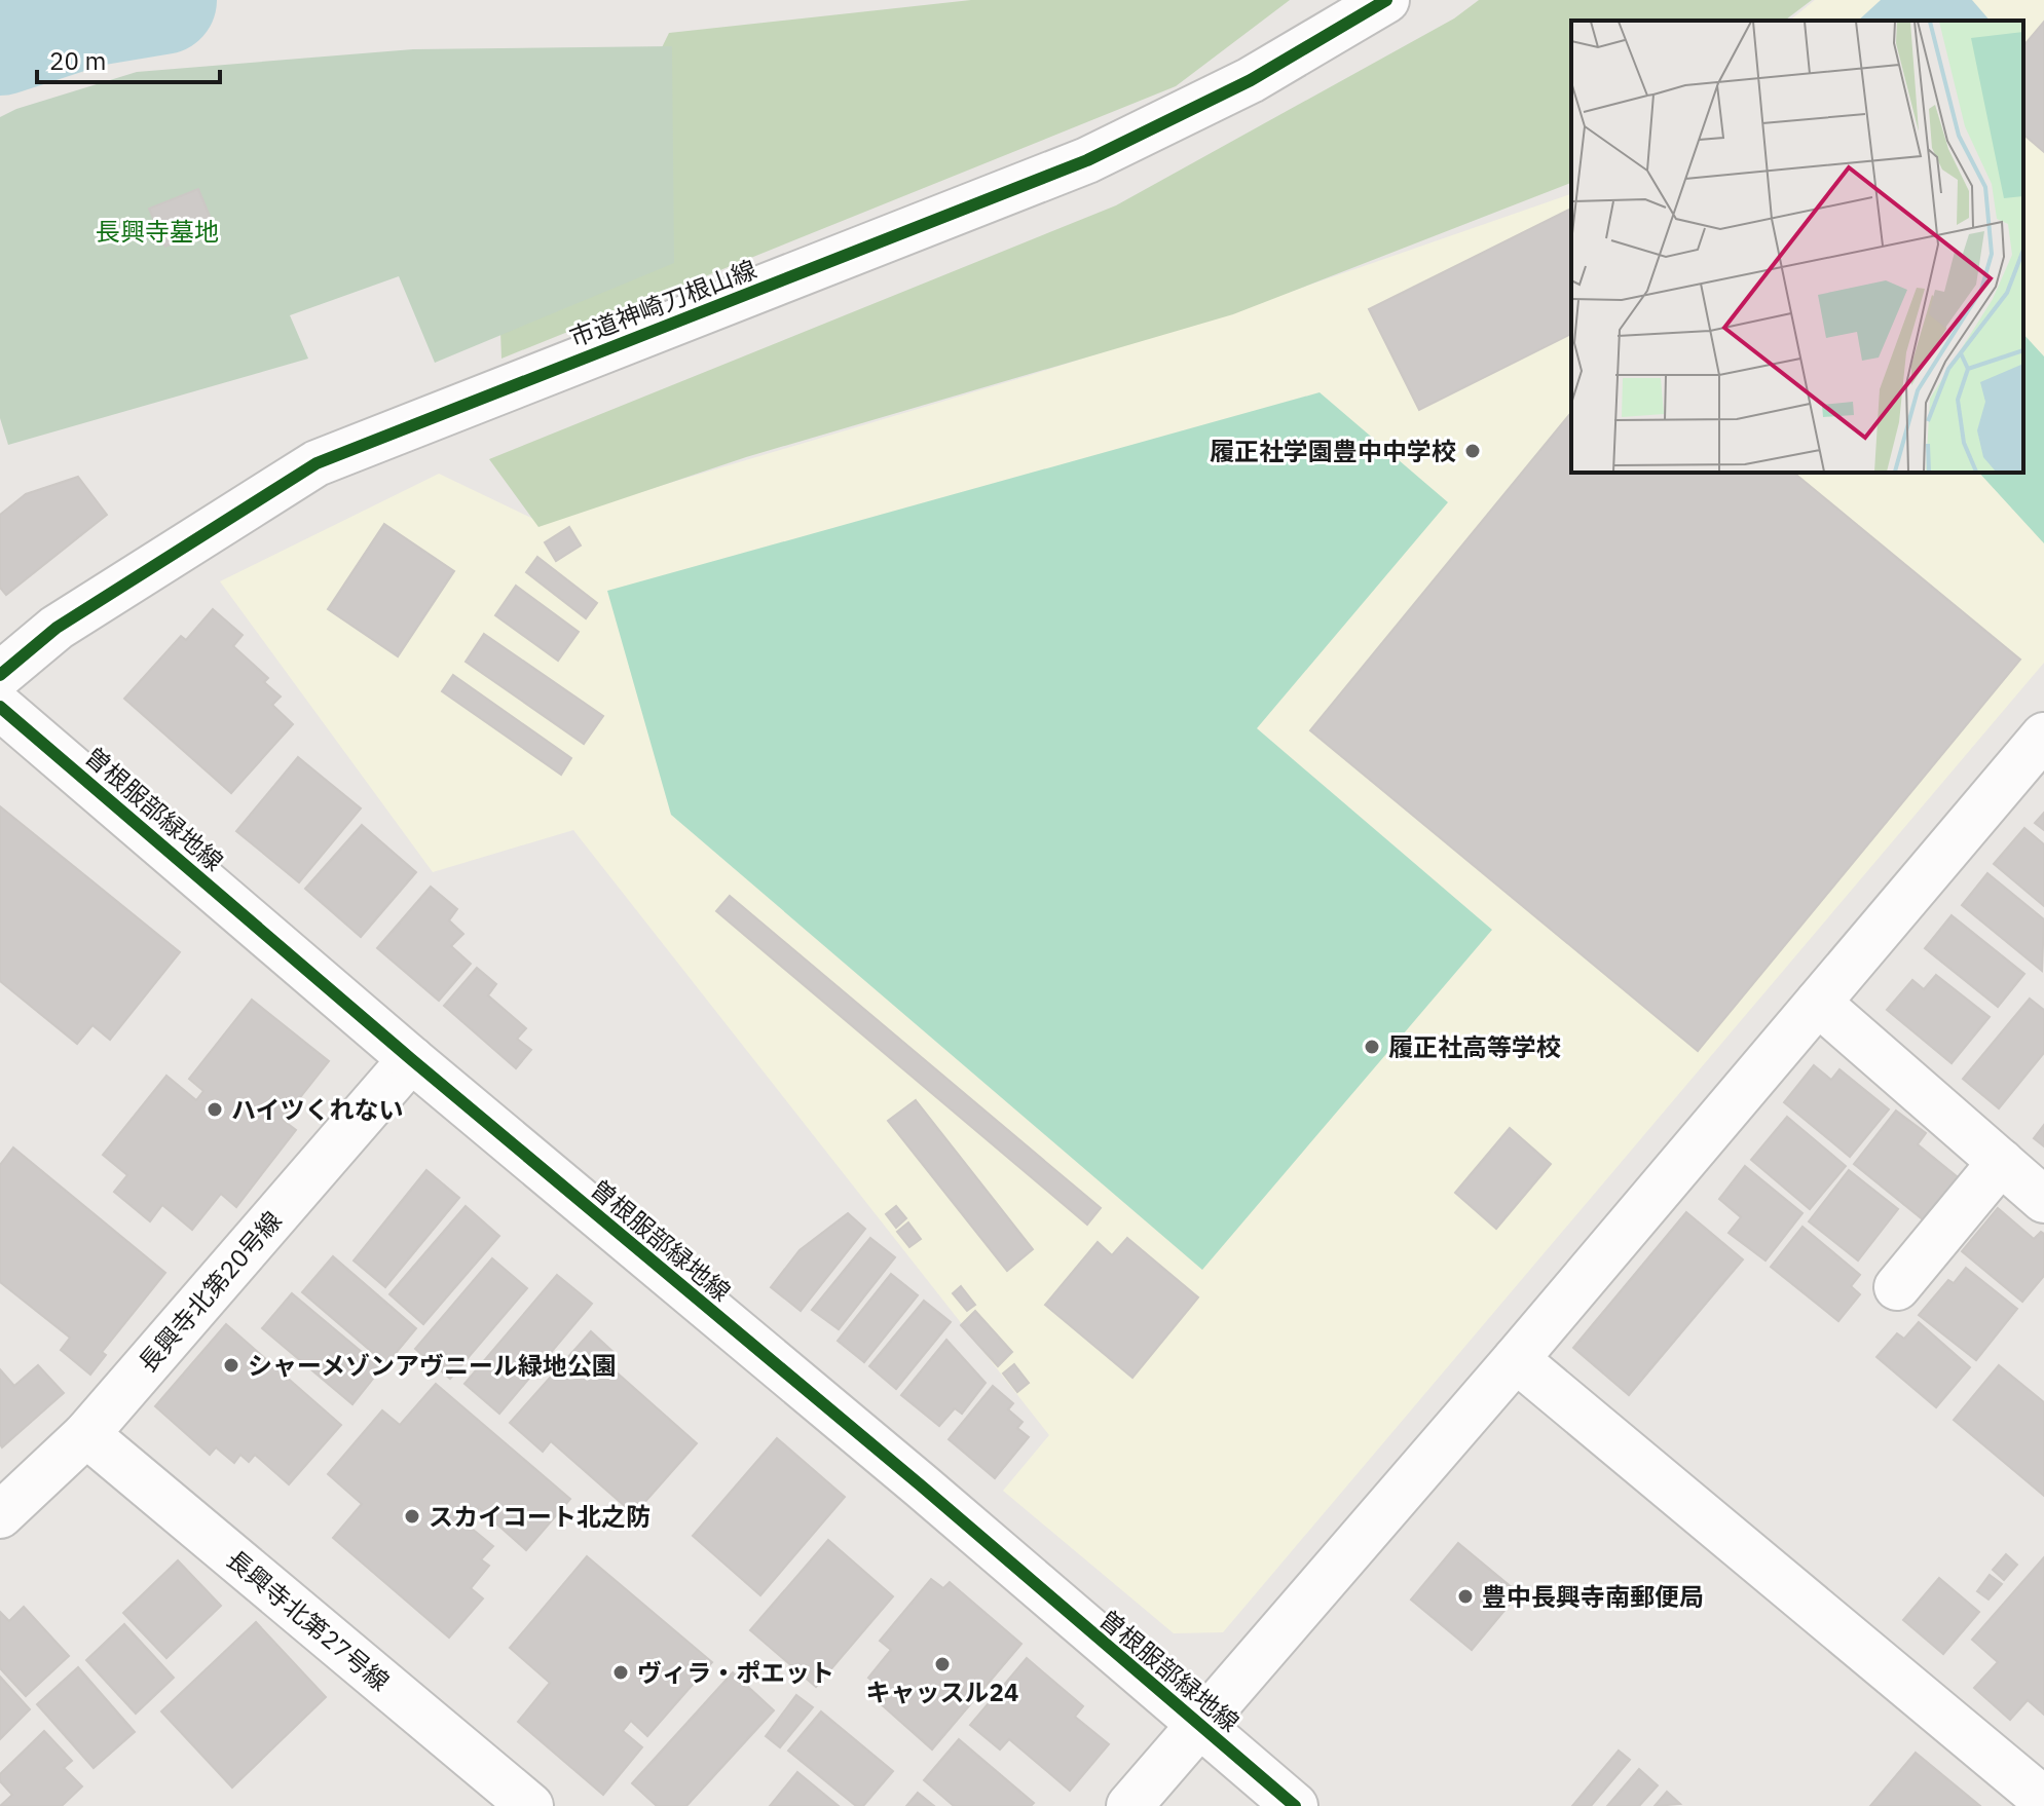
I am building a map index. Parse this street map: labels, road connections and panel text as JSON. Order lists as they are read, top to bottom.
{
  "streets": {
    "street": [
      "市道神崎刀根山線",
      "曽根服部緑地線",
      "長興寺北第20号線",
      "長興寺北第27号線"
    ]
  },
  "crossings": [
    ["曽根服部緑地線", "長興寺北第20号線"],
    ["長興寺北第20号線", "長興寺北第27号線"]
  ],
  "parks": ["長興寺墓地"],
  "places": [
    "履正社学園豊中中学校",
    "履正社高等学校",
    "ハイツくれない",
    "シャーメゾンアヴニール緑地公園",
    "スカイコート北之防",
    "豊中長興寺南郵便局",
    "キャッスル24",
    "ヴィラ・ポエット"
  ],
  "scale_bar": "20 m"
}
